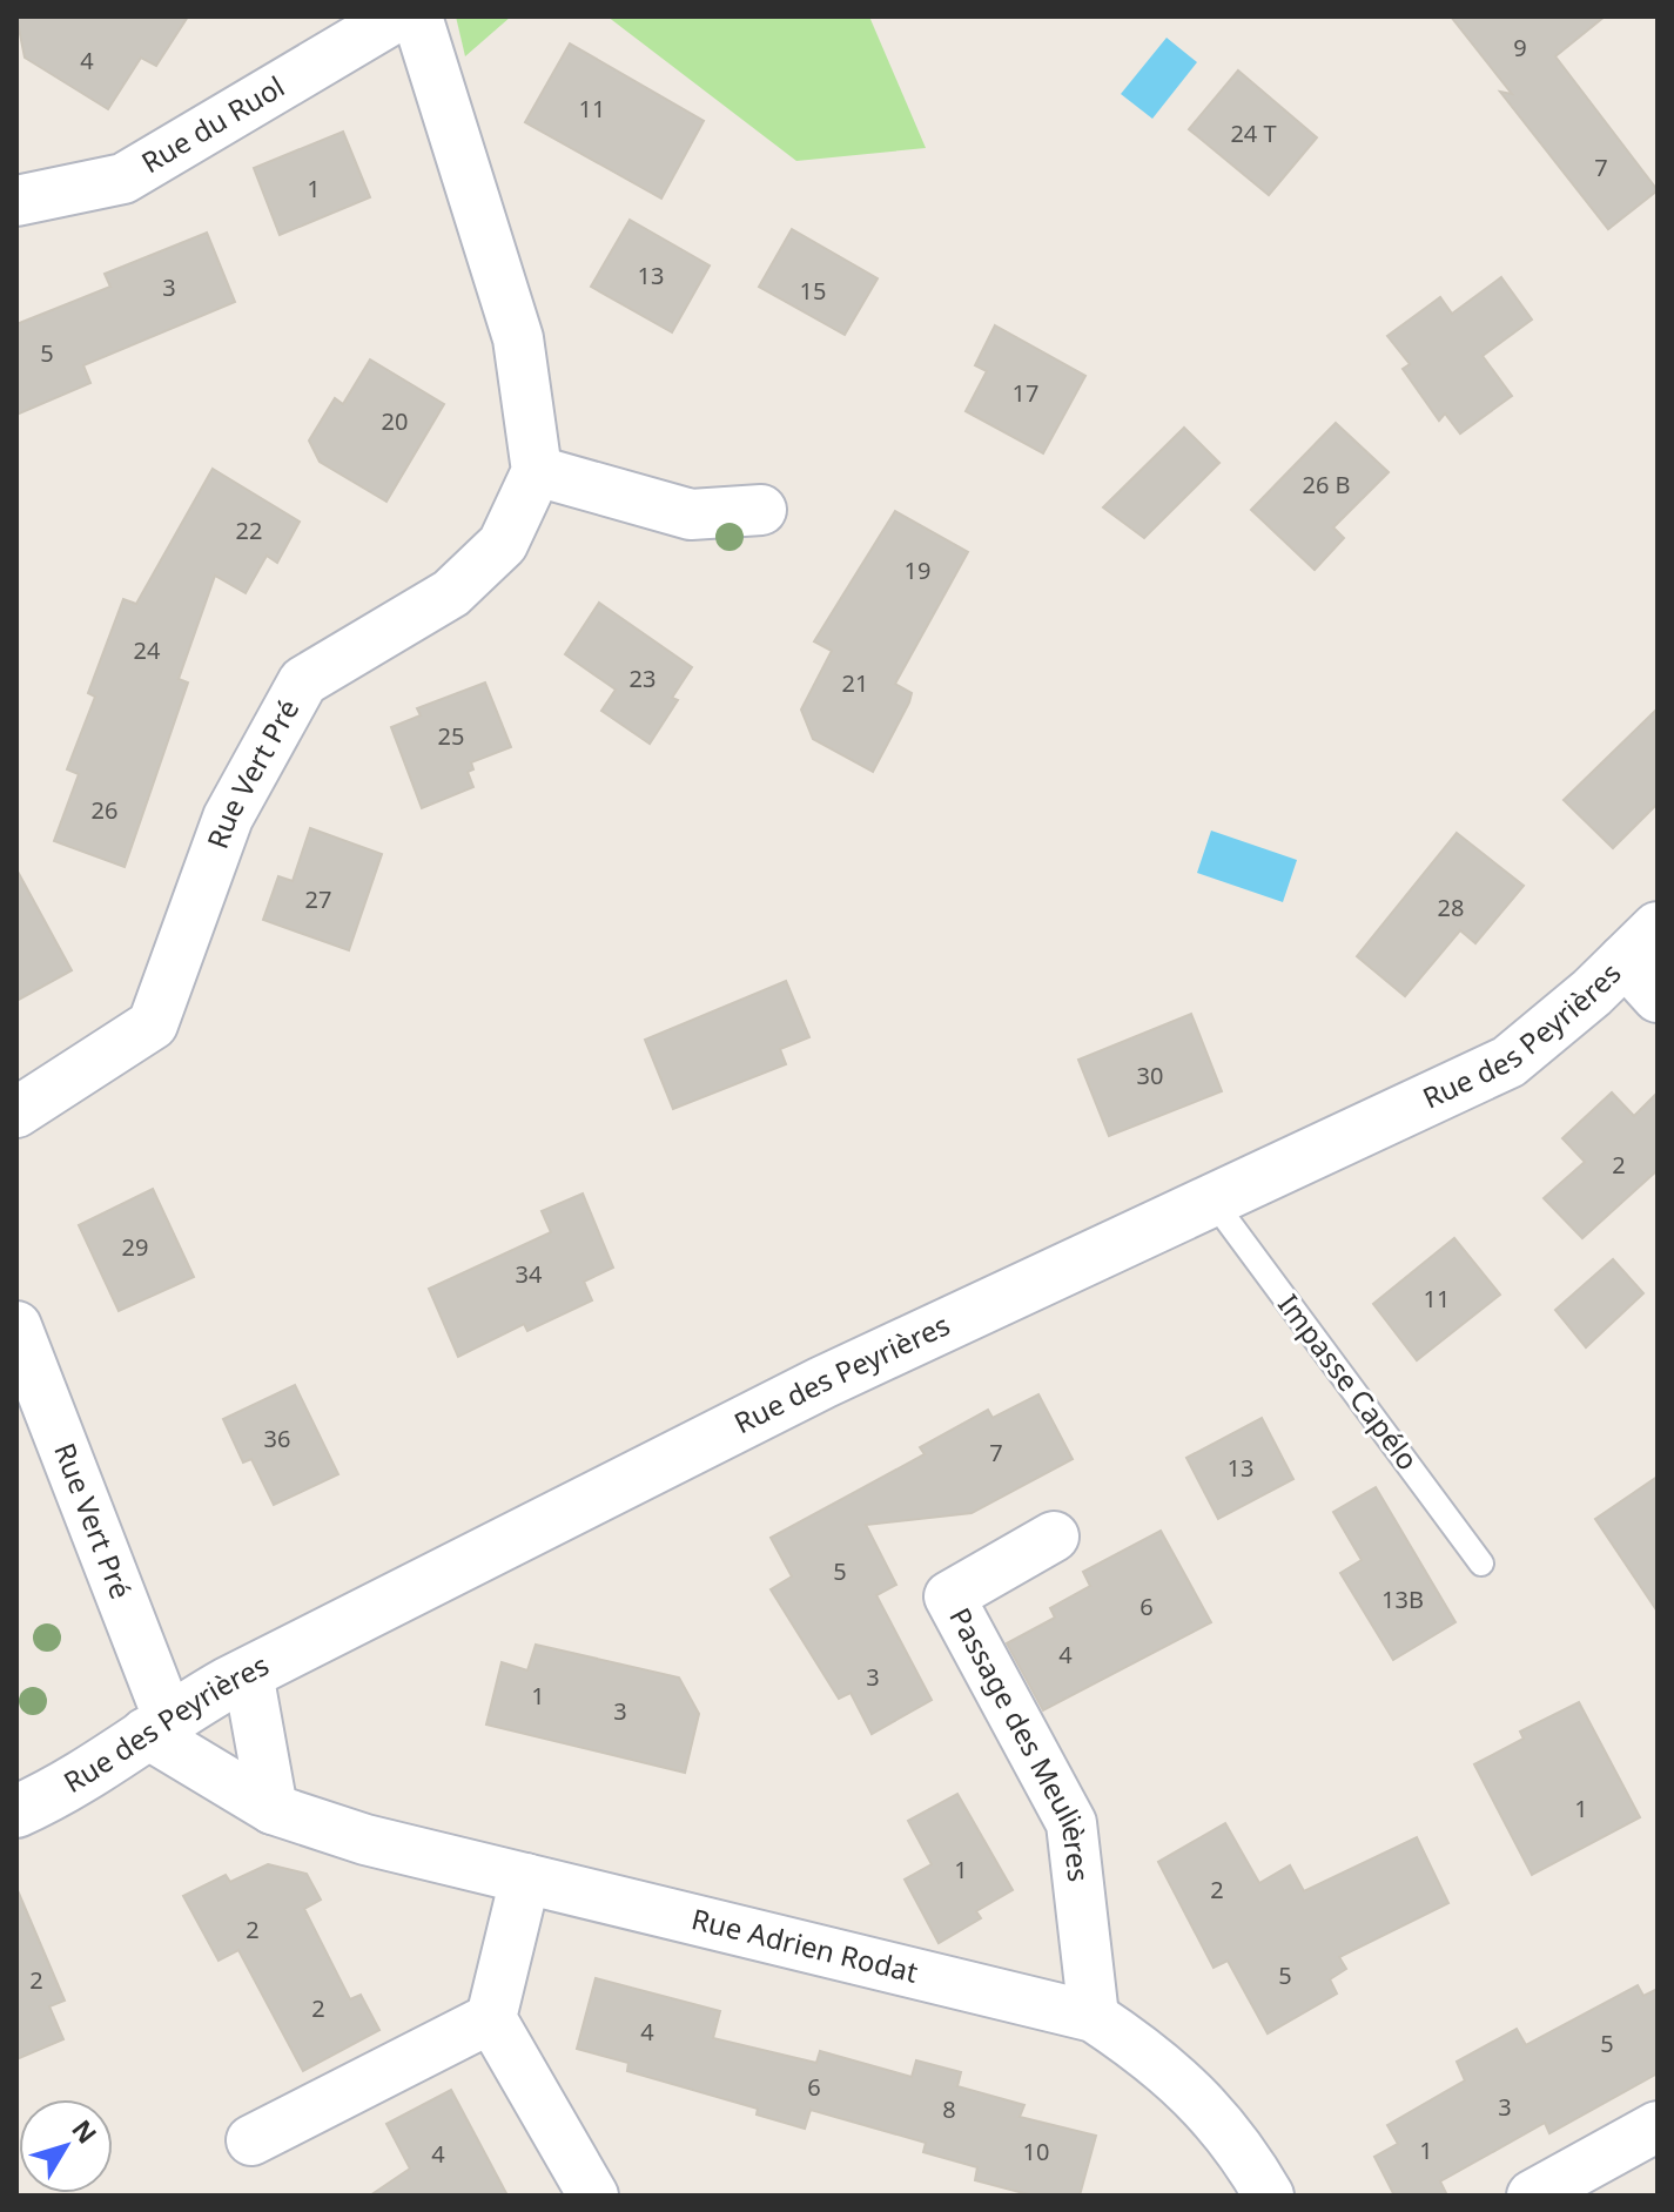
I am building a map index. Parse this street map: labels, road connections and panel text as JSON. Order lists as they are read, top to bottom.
{
  "streets": {
    "street": [
      "Rue du Ruol",
      "Rue Vert Pré",
      "Rue des Peyrières",
      "Passage des Meulières",
      "Rue Adrien Rodat"
    ],
    "lane": ["Impasse Capélo"]
  },
  "crossings": [
    ["Rue Vert Pré", "Rue des Peyrières"],
    ["Rue Vert Pré", "Rue Adrien Rodat"],
    ["Rue des Peyrières", "Impasse Capélo"],
    ["Rue des Peyrières", "Rue Adrien Rodat"],
    ["Passage des Meulières", "Rue Adrien Rodat"]
  ],
  "house_numbers": [
    "9",
    "4",
    "11",
    "24 T",
    "7",
    "1",
    "13",
    "3",
    "15",
    "5",
    "17",
    "20",
    "26 B",
    "22",
    "19",
    "24",
    "23",
    "21",
    "25",
    "26",
    "27",
    "28",
    "30",
    "2",
    "29",
    "34",
    "11",
    "36",
    "7",
    "13",
    "5",
    "13B",
    "6",
    "4",
    "3",
    "1",
    "3",
    "1",
    "1",
    "2",
    "2",
    "5",
    "2",
    "2",
    "4",
    "5",
    "6",
    "3",
    "8",
    "1",
    "10",
    "4"
  ],
  "north": "top right"
}
